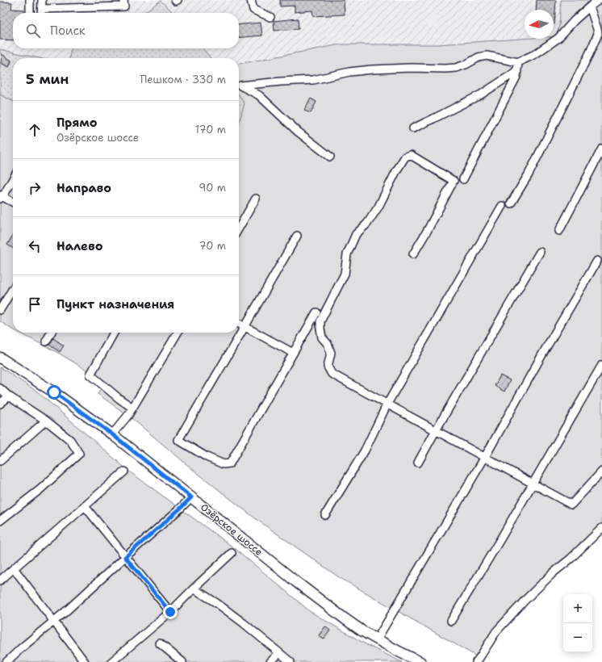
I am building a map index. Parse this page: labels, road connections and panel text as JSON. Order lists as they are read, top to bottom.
{
  "streets": {
    "main road": ["Озёрское шоссе"]
  },
  "north": "left",
  "page": {
    "search": "Поиск",
    "heading": ["5 мин", "Пешком · 330 m"],
    "list": [
      ["Прямо", "Озёрское шоссе", "170 m"],
      ["Направо", "90 m"],
      ["Налево", "70 m"],
      "Пункт назначения"
    ],
    "map_buttons": ["+", "−"]
  }
}
